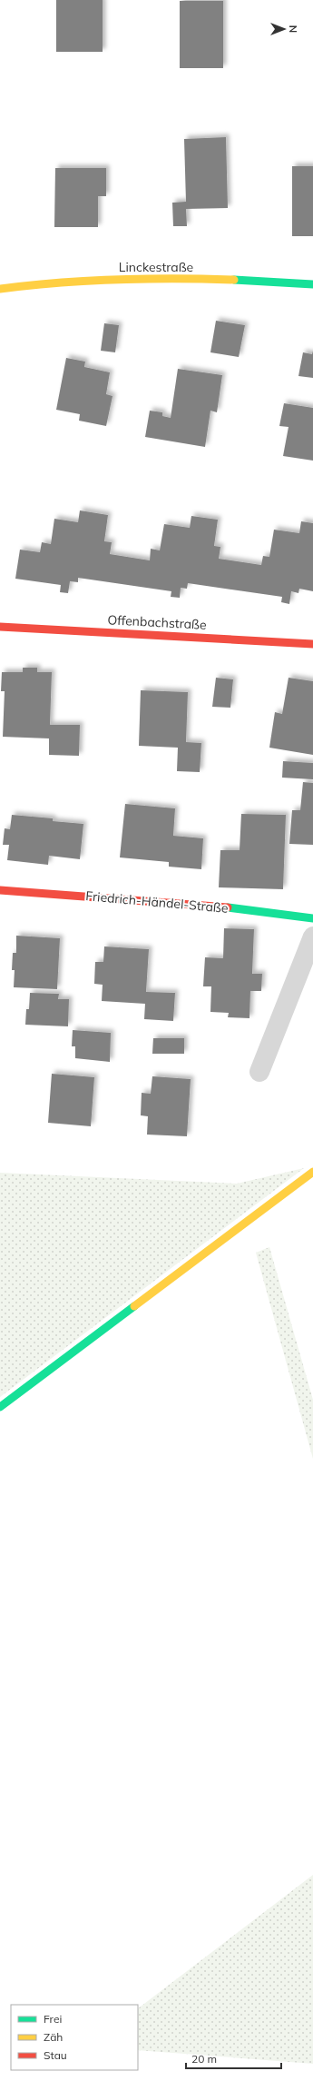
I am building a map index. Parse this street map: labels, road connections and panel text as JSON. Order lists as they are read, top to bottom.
{
  "streets": {
    "street": ["Linckestraße", "Offenbachstraße", "Friedrich-Händel-Straße"]
  },
  "legend": ["Frei", "Zäh", "Stau"],
  "scale_bar": "20 m",
  "north": "right"
}
